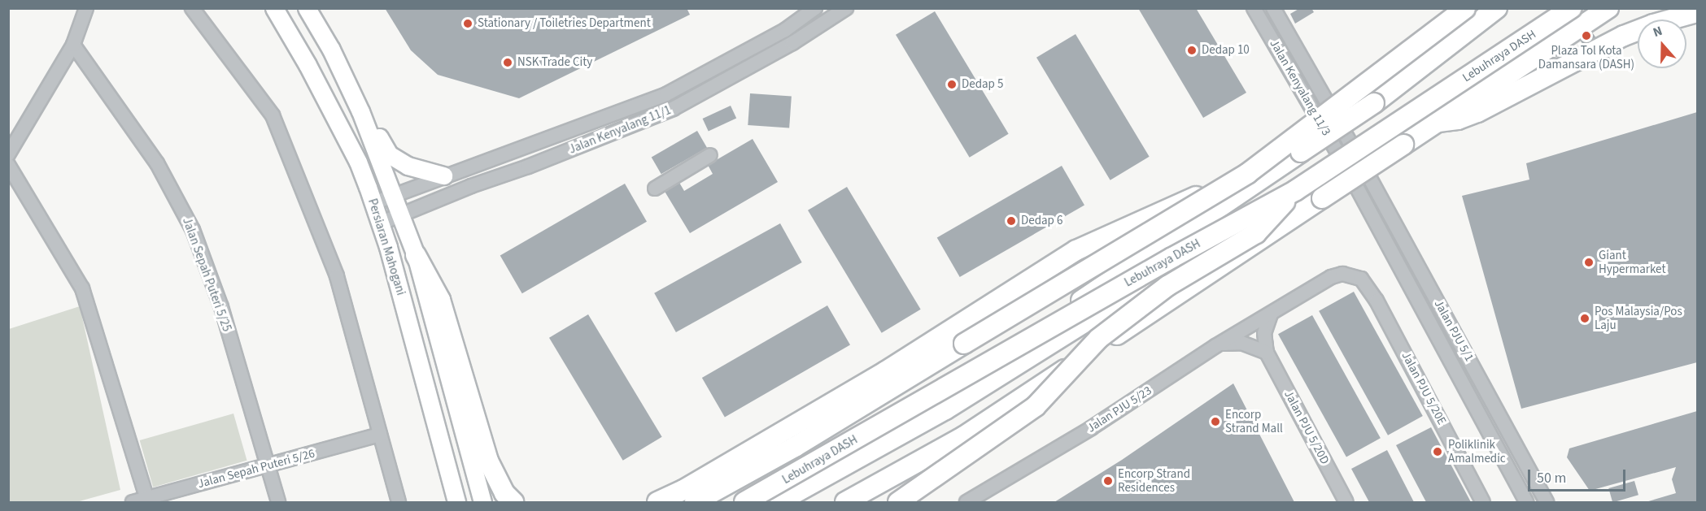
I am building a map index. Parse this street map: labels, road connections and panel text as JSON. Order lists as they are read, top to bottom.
{
  "streets": {
    "highway": ["Lebuhraya DASH"],
    "main road": ["Persiaran Mahogani"],
    "street": [
      "Jalan Kenyalang 11/3",
      "Jalan Kenyalang 11/1",
      "Jalan Sepah Puteri 5/25",
      "Jalan PJU 5/1",
      "Jalan PJU 5/20E",
      "Jalan PJU 5/23",
      "Jalan PJU 5/20D",
      "Jalan Sepah Puteri 5/26"
    ]
  },
  "crossings": [
    ["Jalan Kenyalang 11/3", "Jalan PJU 5/1"],
    ["Jalan Kenyalang 11/1", "Persiaran Mahogani"],
    ["Jalan Sepah Puteri 5/25", "Jalan Sepah Puteri 5/26"],
    ["Jalan PJU 5/20E", "Jalan PJU 5/23"],
    ["Jalan PJU 5/20E", "Jalan PJU 5/20D"],
    ["Jalan PJU 5/23", "Jalan PJU 5/20D"]
  ],
  "places": [
    "Stationary / Toiletries Department",
    "Plaza Tol Kota Damansara (DASH)",
    "Dedap 10",
    "NSK Trade City",
    "Dedap 5",
    "Dedap 6",
    "Giant Hypermarket",
    "Pos Malaysia/Pos Laju",
    "Encorp Strand Mall",
    "Poliklinik Amalmedic",
    "Encorp Strand Residences"
  ],
  "scale_bar": "50 m",
  "north": "top"
}
